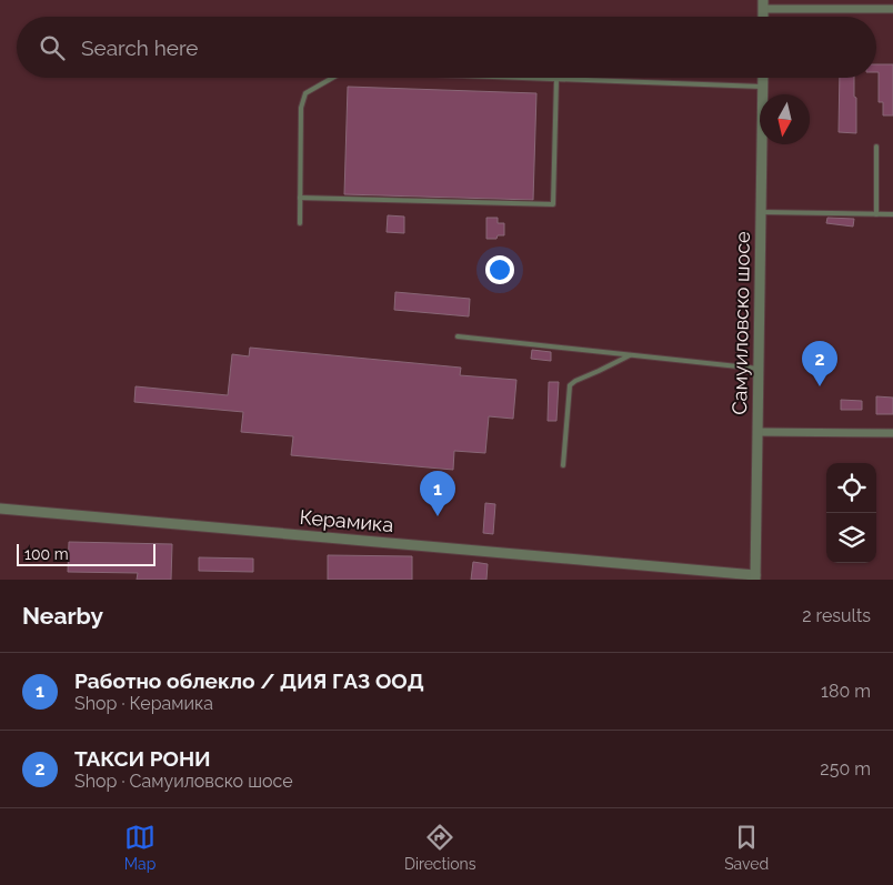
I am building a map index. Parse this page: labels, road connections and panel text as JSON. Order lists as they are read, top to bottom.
{
  "streets": {
    "street": ["Самуиловско шосе", "Керамика"]
  },
  "crossings": [
    ["Самуиловско шосе", "Керамика"]
  ],
  "scale_bar": "100 m",
  "north": "bottom",
  "page": {
    "search": "Search here",
    "pins": ["2", "1"],
    "scale": "100 m",
    "heading": ["Nearby", "2 results"],
    "list": [
      {
        "mark": "1",
        "name": "Работно облекло / ДИЯ ГАЗ ООД",
        "note": "Shop · Керамика",
        "value": "180 m"
      },
      {
        "mark": "2",
        "name": "ТАКСИ РОНИ",
        "note": "Shop · Самуиловско шосе",
        "value": "250 m"
      }
    ],
    "nav": ["Map", "Directions", "Saved"]
  }
}
